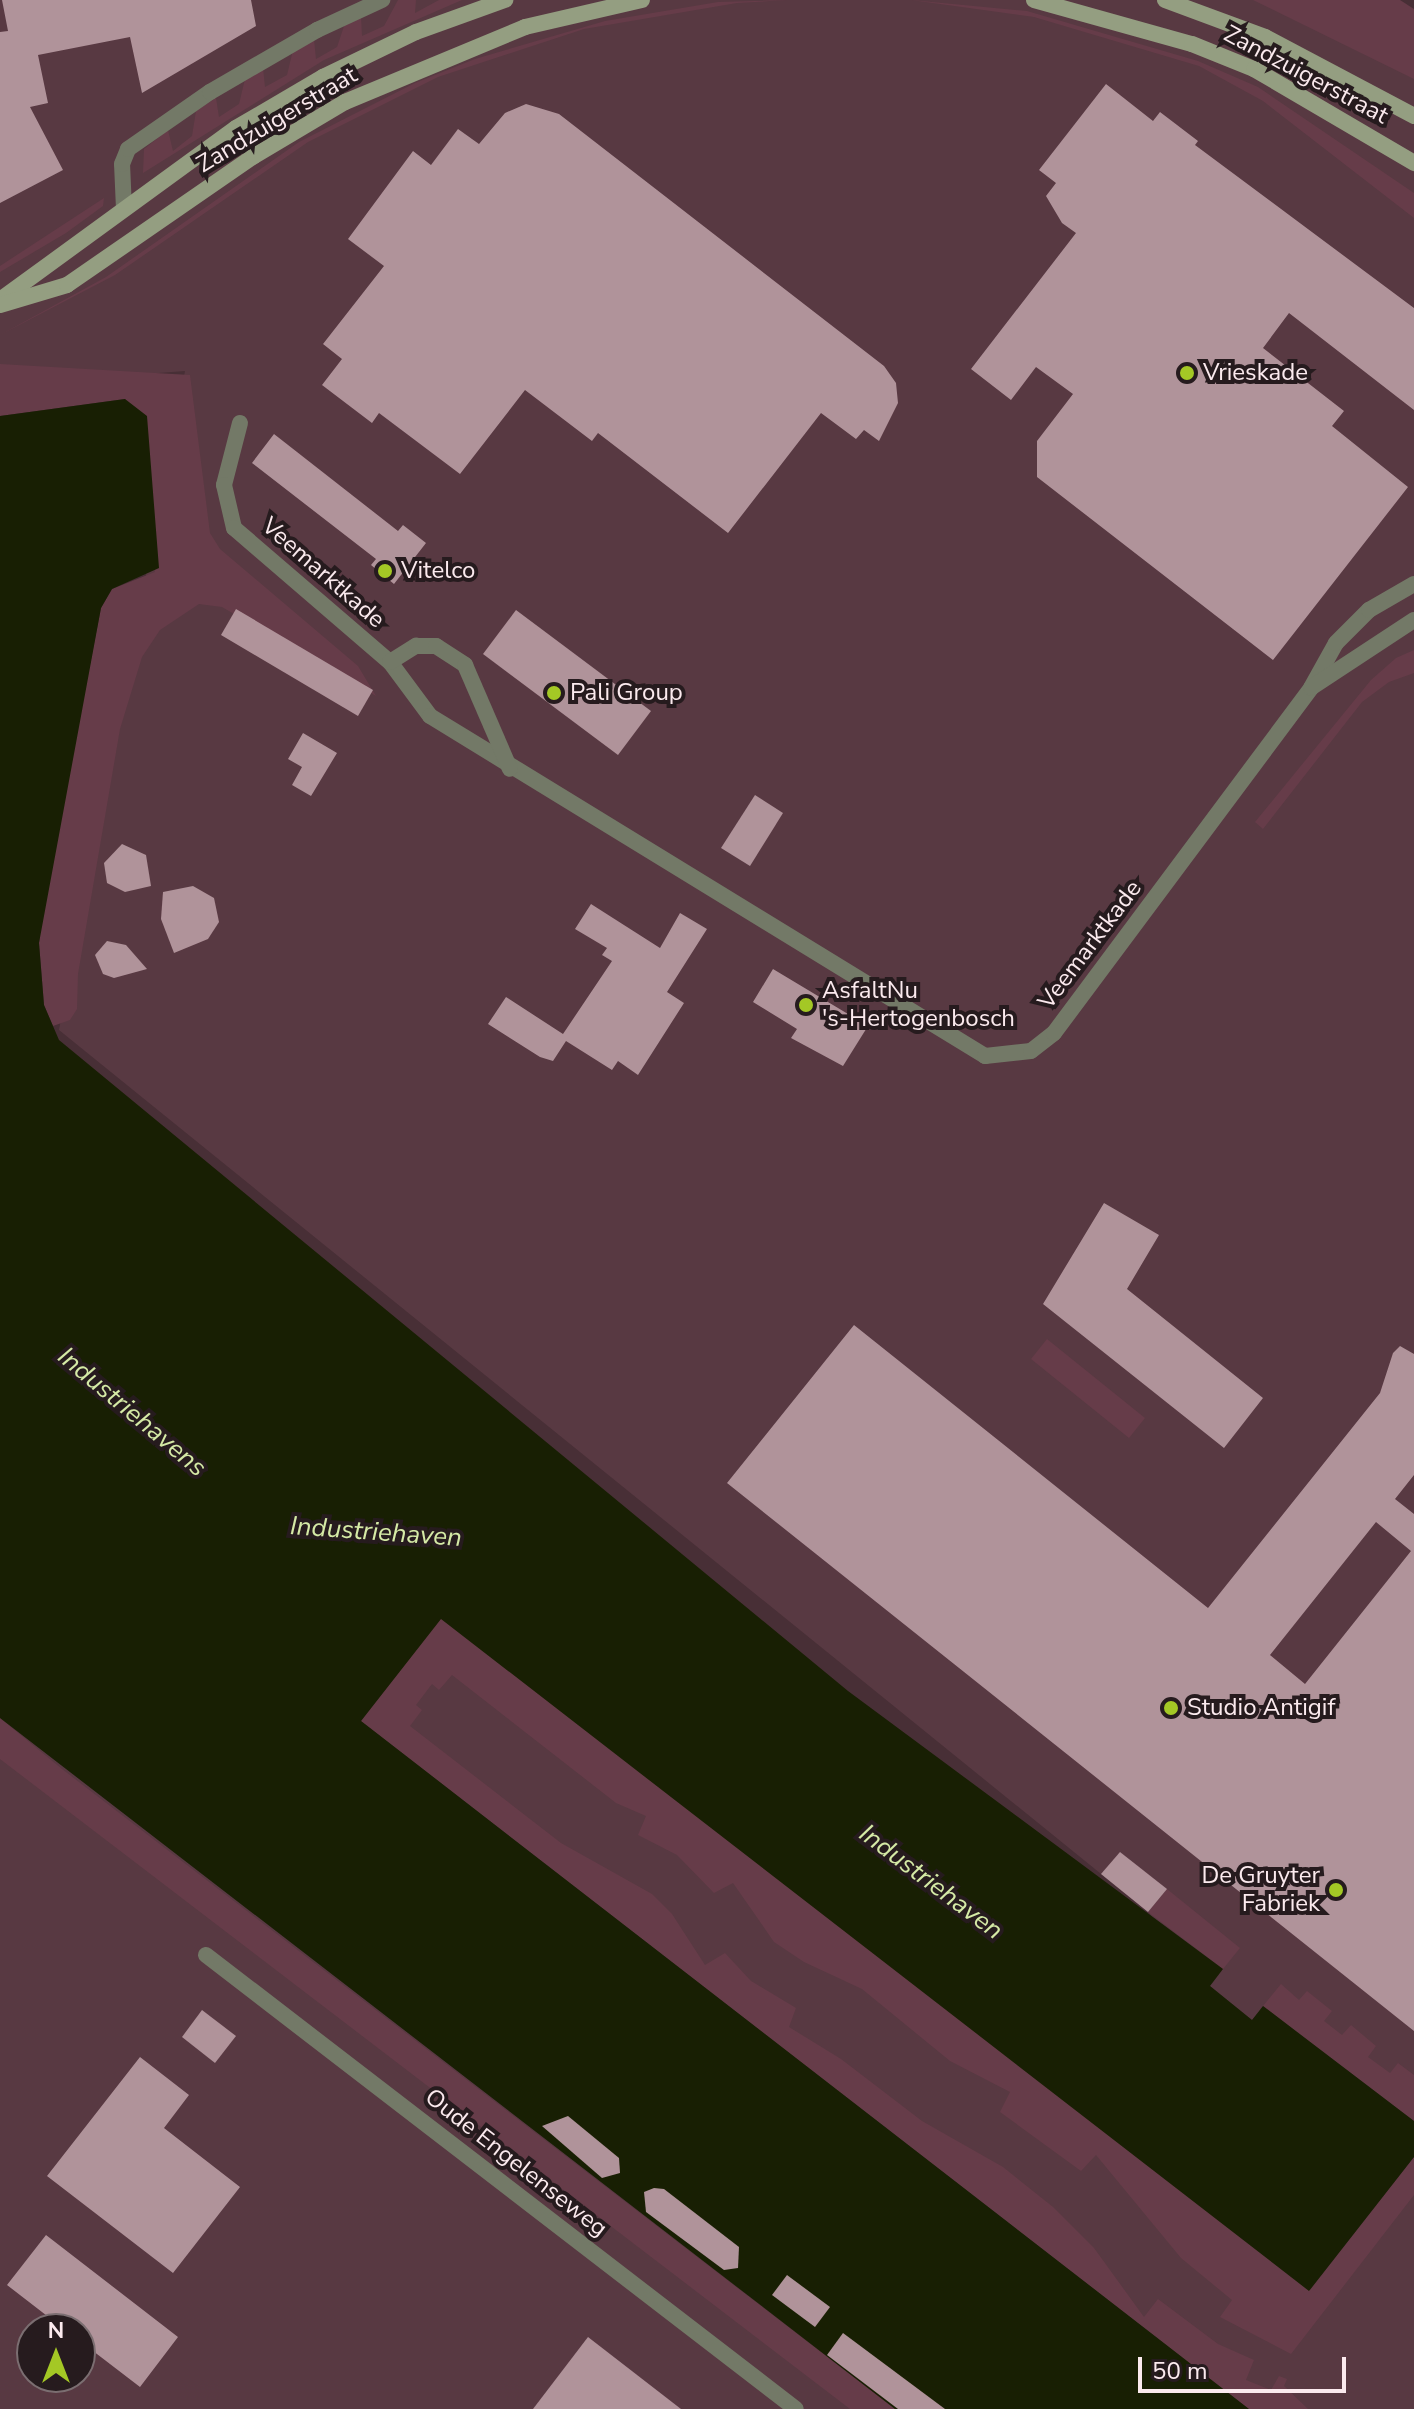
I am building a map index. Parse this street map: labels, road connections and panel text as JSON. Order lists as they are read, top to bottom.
{
  "streets": {
    "main road": ["Zandzuigerstraat"],
    "street": ["Veemarktkade", "Oude Engelenseweg"]
  },
  "water": ["Industriehavens", "Industriehaven"],
  "places": [
    "Vrieskade",
    "Vitelco",
    "Pali Group",
    "AsfaltNu 's-Hertogenbosch",
    "Studio Antigif",
    "De Gruyter Fabriek"
  ],
  "scale_bar": "50 m",
  "north": "top"
}
